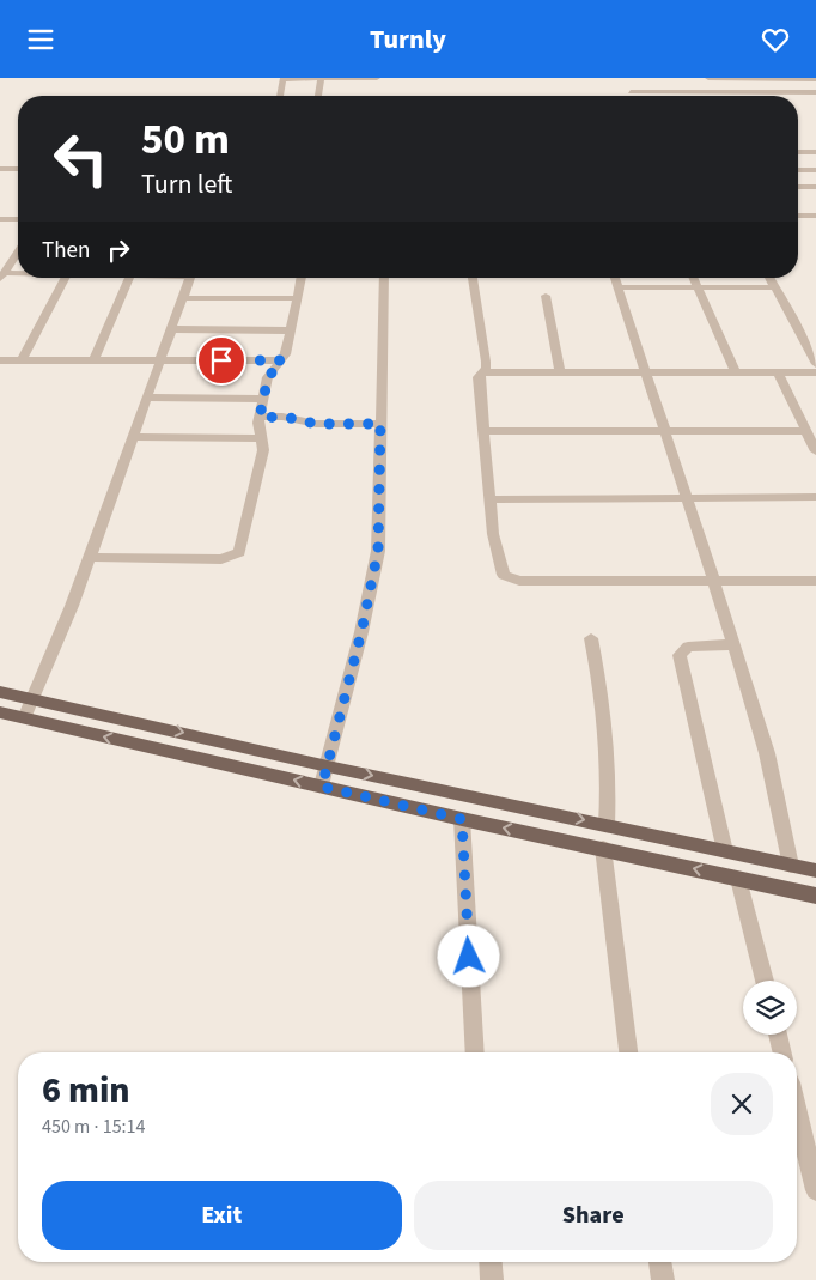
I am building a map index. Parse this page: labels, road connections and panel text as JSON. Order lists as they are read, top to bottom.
{
  "page": {
    "header": "Turnly",
    "turn": ["50 m", "Turn left"],
    "then": "Then",
    "heading": ["6 min", "450 m · 15:14"],
    "buttons": ["Exit", "Share"]
  }
}
